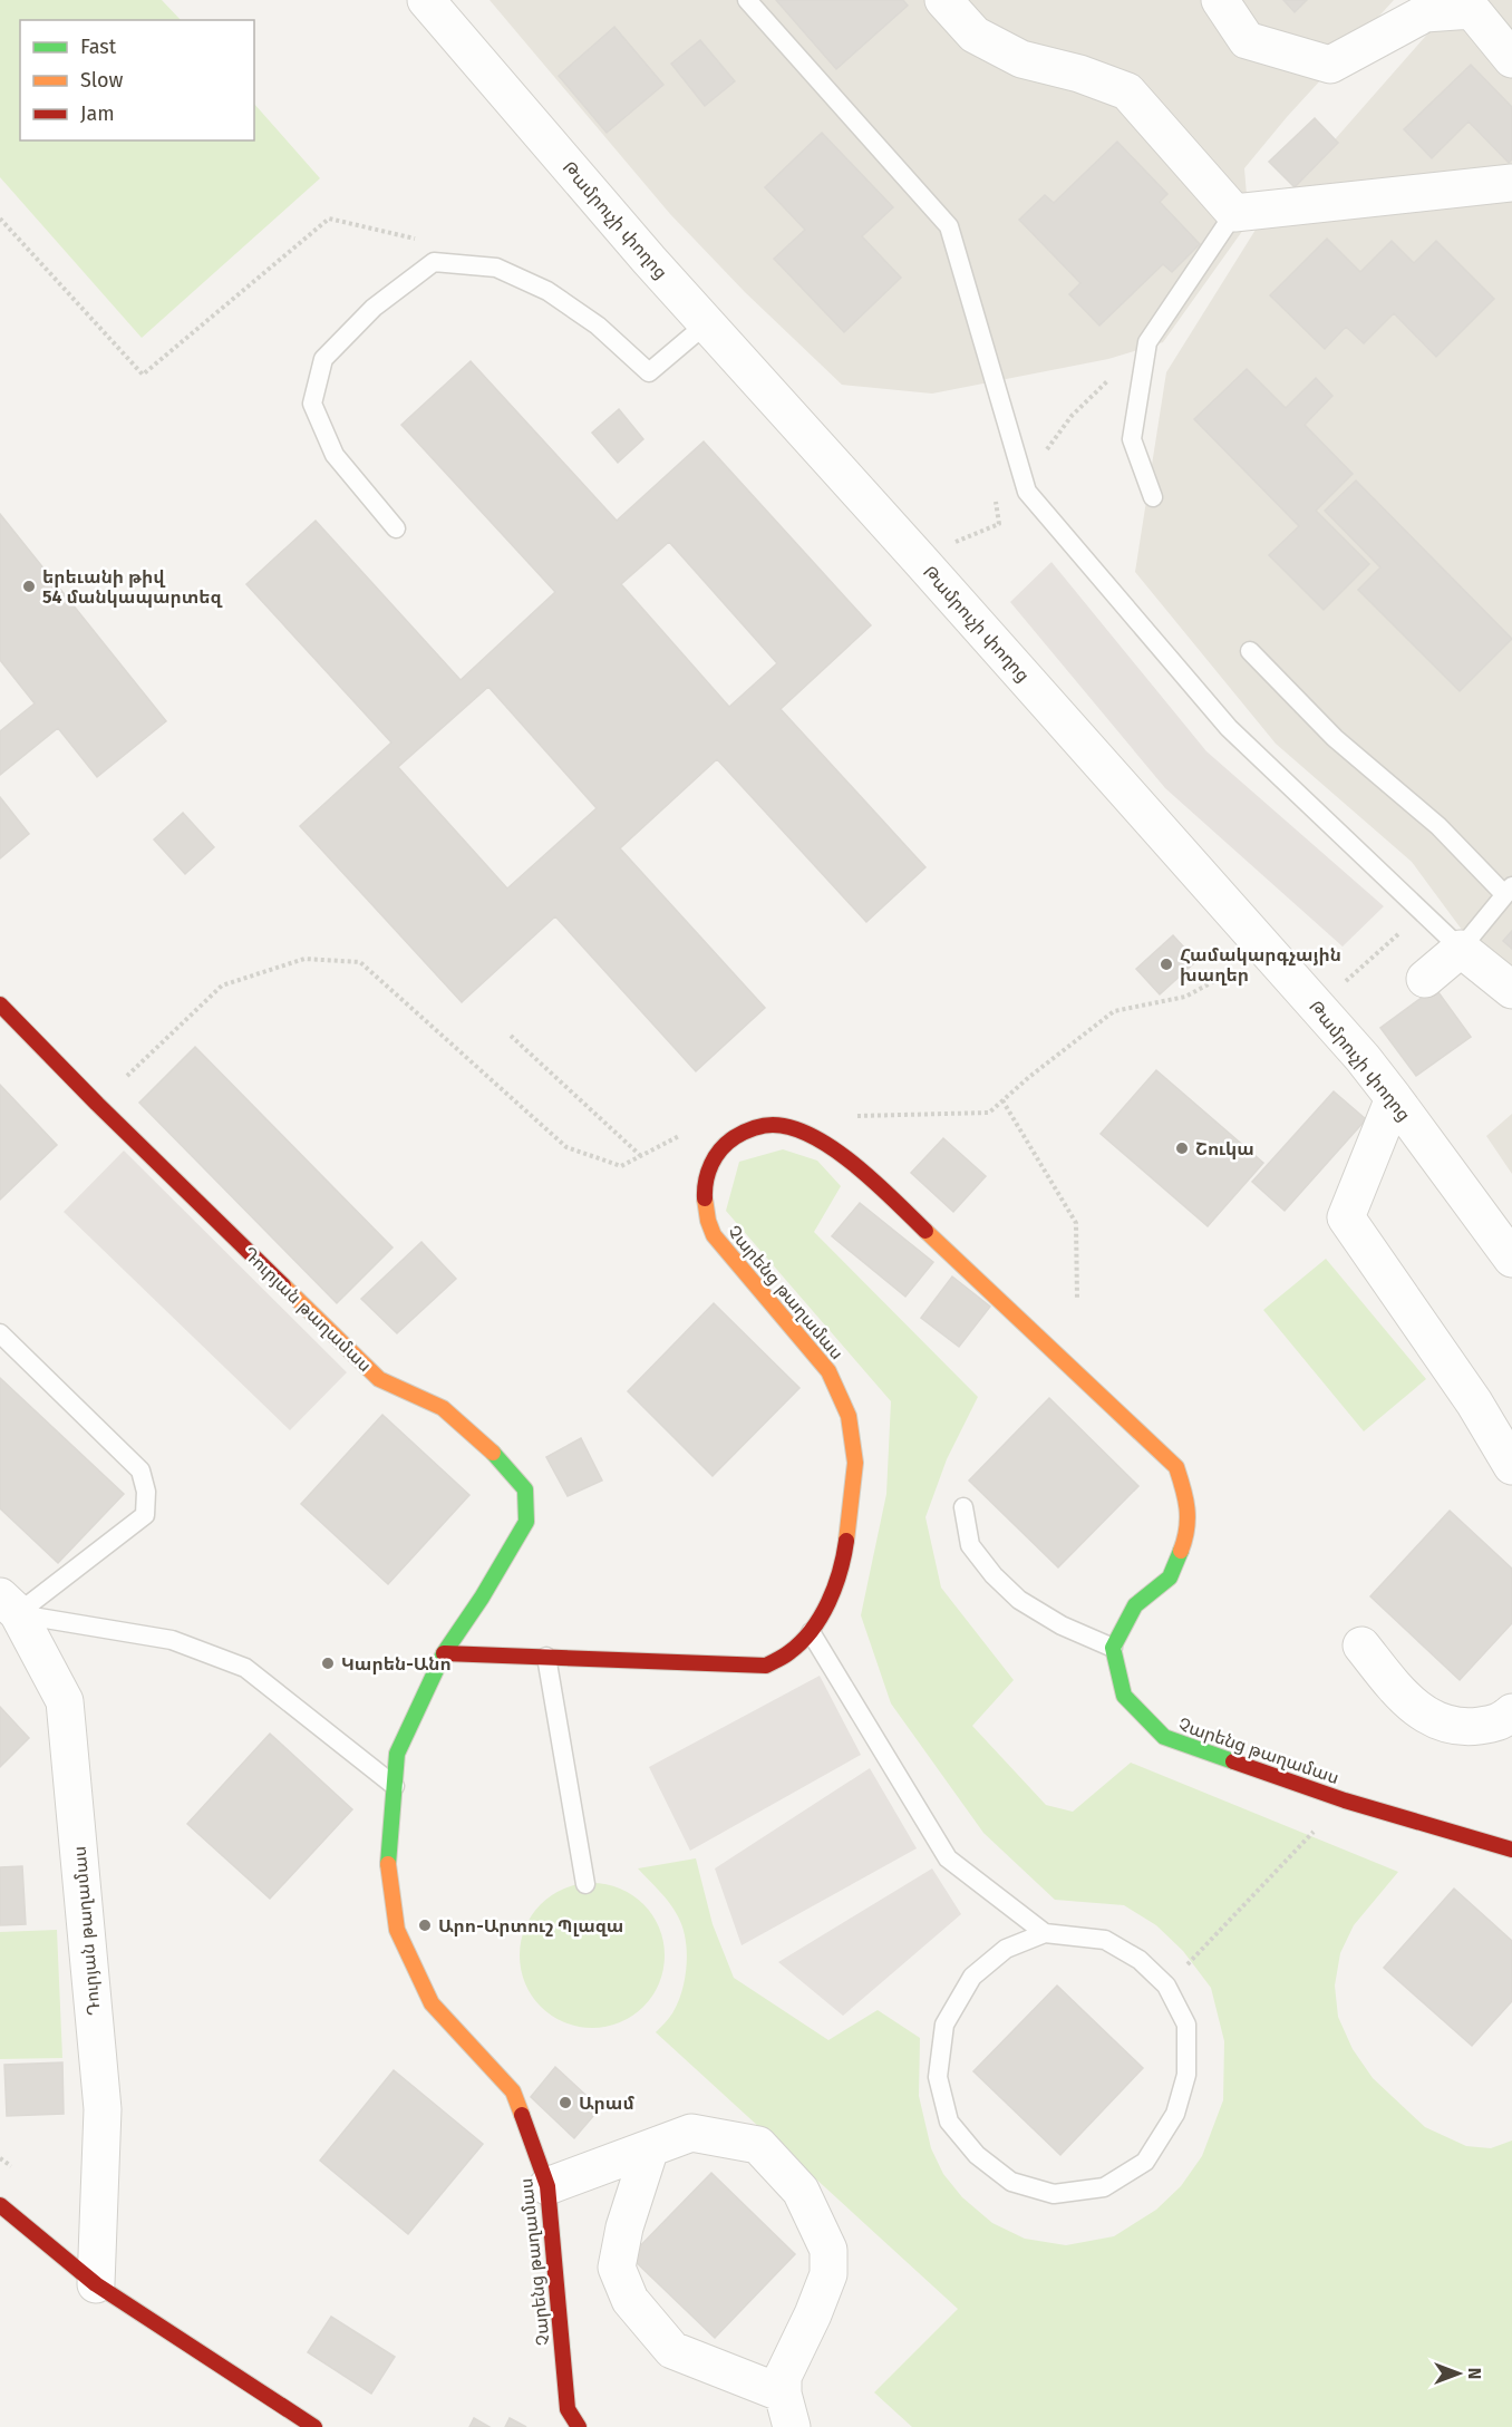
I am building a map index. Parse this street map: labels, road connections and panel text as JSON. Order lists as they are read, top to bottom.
{
  "streets": {
    "street": ["Թամրուչի փողոց", "Չարենց թաղամաս", "Դուրյան թաղամաս"]
  },
  "crossings": [
    ["Չարենց թաղամաս", "Դուրյան թաղամաս"]
  ],
  "places": [
    "երեւանի թիվ 54 մանկապարտեզ",
    "Համակարգչային խաղեր",
    "Շուկա",
    "Կարեն-Անո",
    "Արո-Արտուշ Պլազա",
    "Արամ"
  ],
  "legend": ["Fast", "Slow", "Jam"],
  "north": "right"
}
